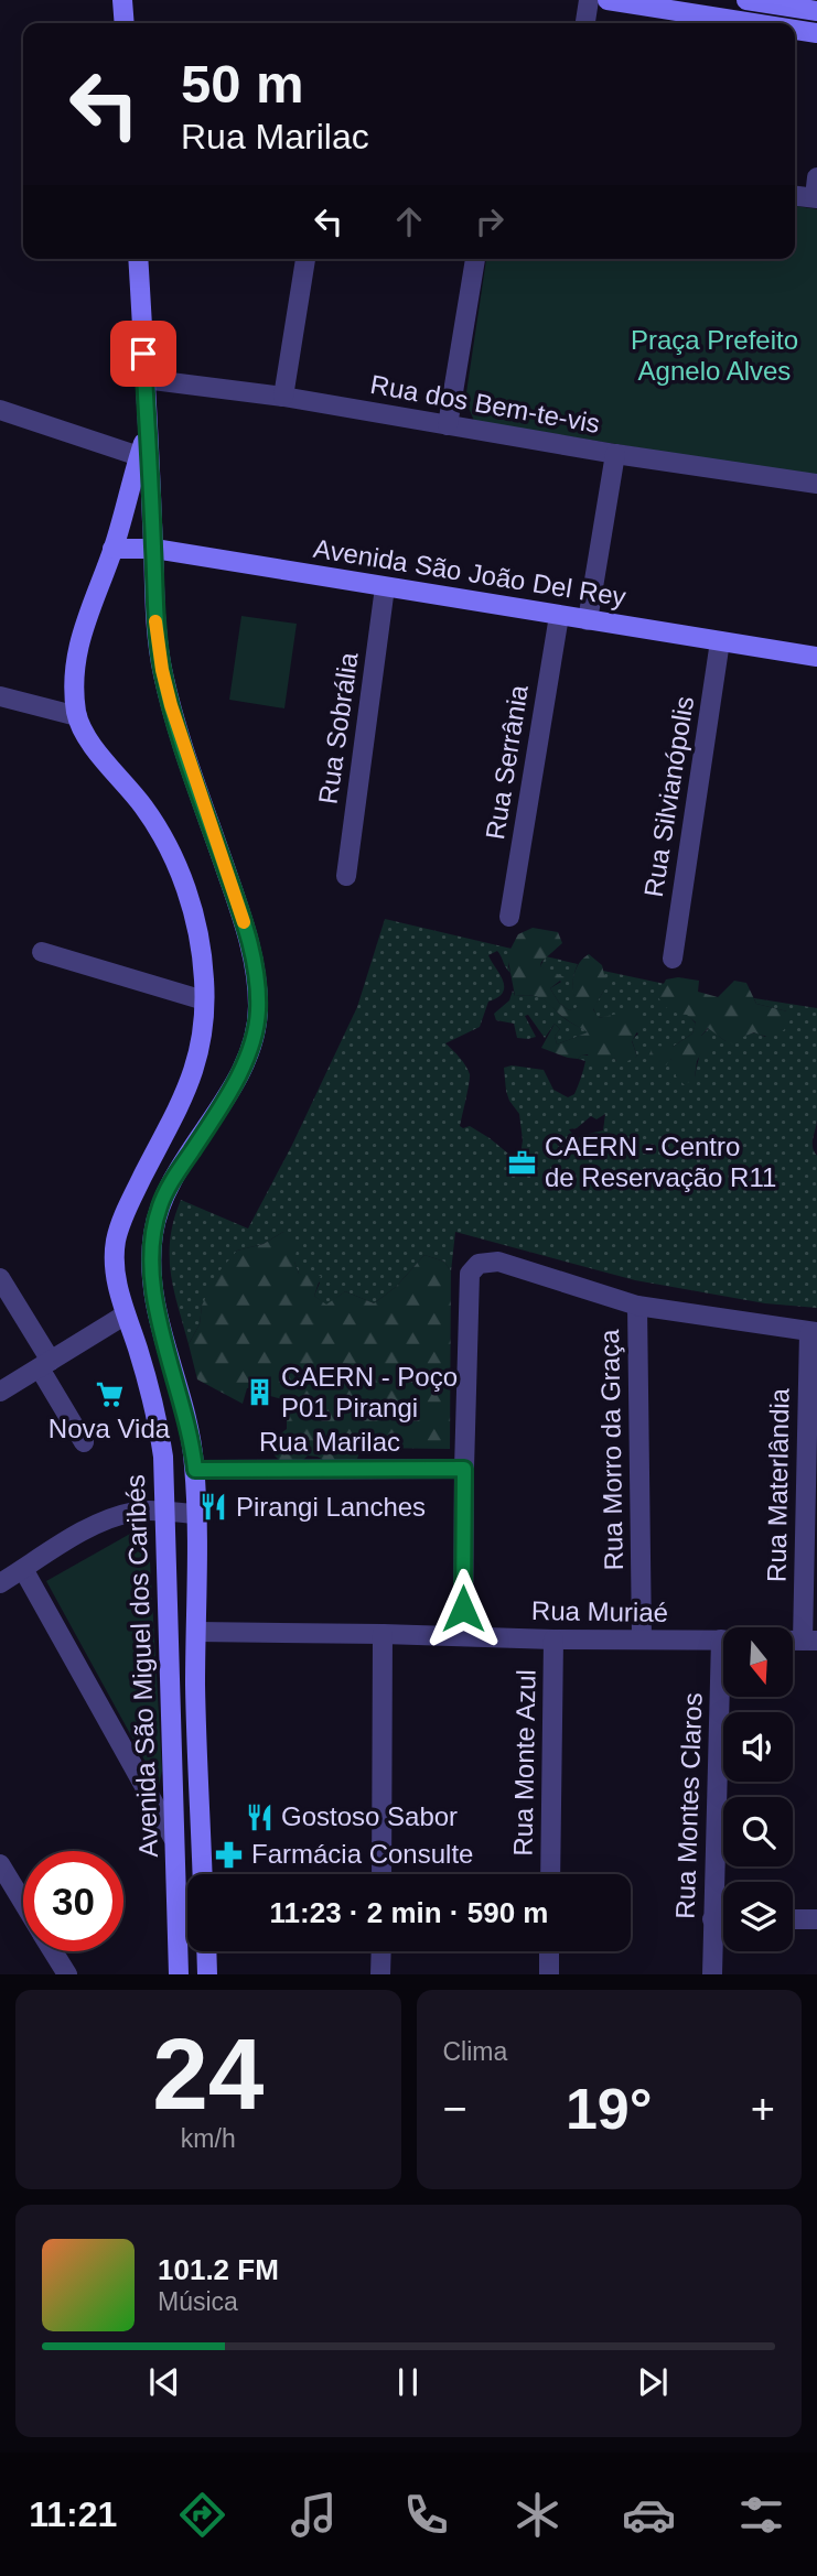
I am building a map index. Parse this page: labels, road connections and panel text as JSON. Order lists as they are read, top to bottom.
{
  "streets": {
    "main road": ["Avenida São João Del Rey", "Avenida São Miguel dos Caribés"],
    "street": [
      "Rua dos Bem-te-vis",
      "Rua Sobrália",
      "Rua Serrânia",
      "Rua Silvianópolis",
      "Rua Marilac",
      "Rua Morro da Graça",
      "Rua Materlândia",
      "Rua Muriaé",
      "Rua Monte Azul",
      "Rua Montes Claros"
    ]
  },
  "crossings": [
    ["Avenida São João Del Rey", "Rua Sobrália"],
    ["Avenida São João Del Rey", "Rua Serrânia"],
    ["Avenida São João Del Rey", "Rua Silvianópolis"],
    ["Avenida São João Del Rey", "Avenida São Miguel dos Caribés"],
    ["Rua Marilac", "Avenida São Miguel dos Caribés"],
    ["Rua Morro da Graça", "Rua Muriaé"],
    ["Rua Materlândia", "Rua Muriaé"],
    ["Rua Muriaé", "Avenida São Miguel dos Caribés"],
    ["Rua Muriaé", "Rua Monte Azul"],
    ["Rua Muriaé", "Rua Montes Claros"]
  ],
  "parks": ["Praça Prefeito Agnelo Alves"],
  "places": {
    "office": ["CAERN - Centro de Reservação R11"],
    "building": ["CAERN - Poço P01 Pirangi"],
    "supermarket": ["Nova Vida"],
    "restaurant": ["Pirangi Lanches", "Gostoso Sabor"],
    "pharmacy": ["Farmácia Consulte"]
  },
  "north": "bottom",
  "page": {
    "turn": ["50 m", "Rua Marilac"],
    "limit": "30",
    "trip": "11:23 · 2 min · 590 m",
    "tile": [
      ["24", "km/h"],
      "Clima"
    ],
    "heat": ["−", "19°", "+"],
    "song": ["101.2 FM", "Música"],
    "tabs": "11:21"
  }
}
